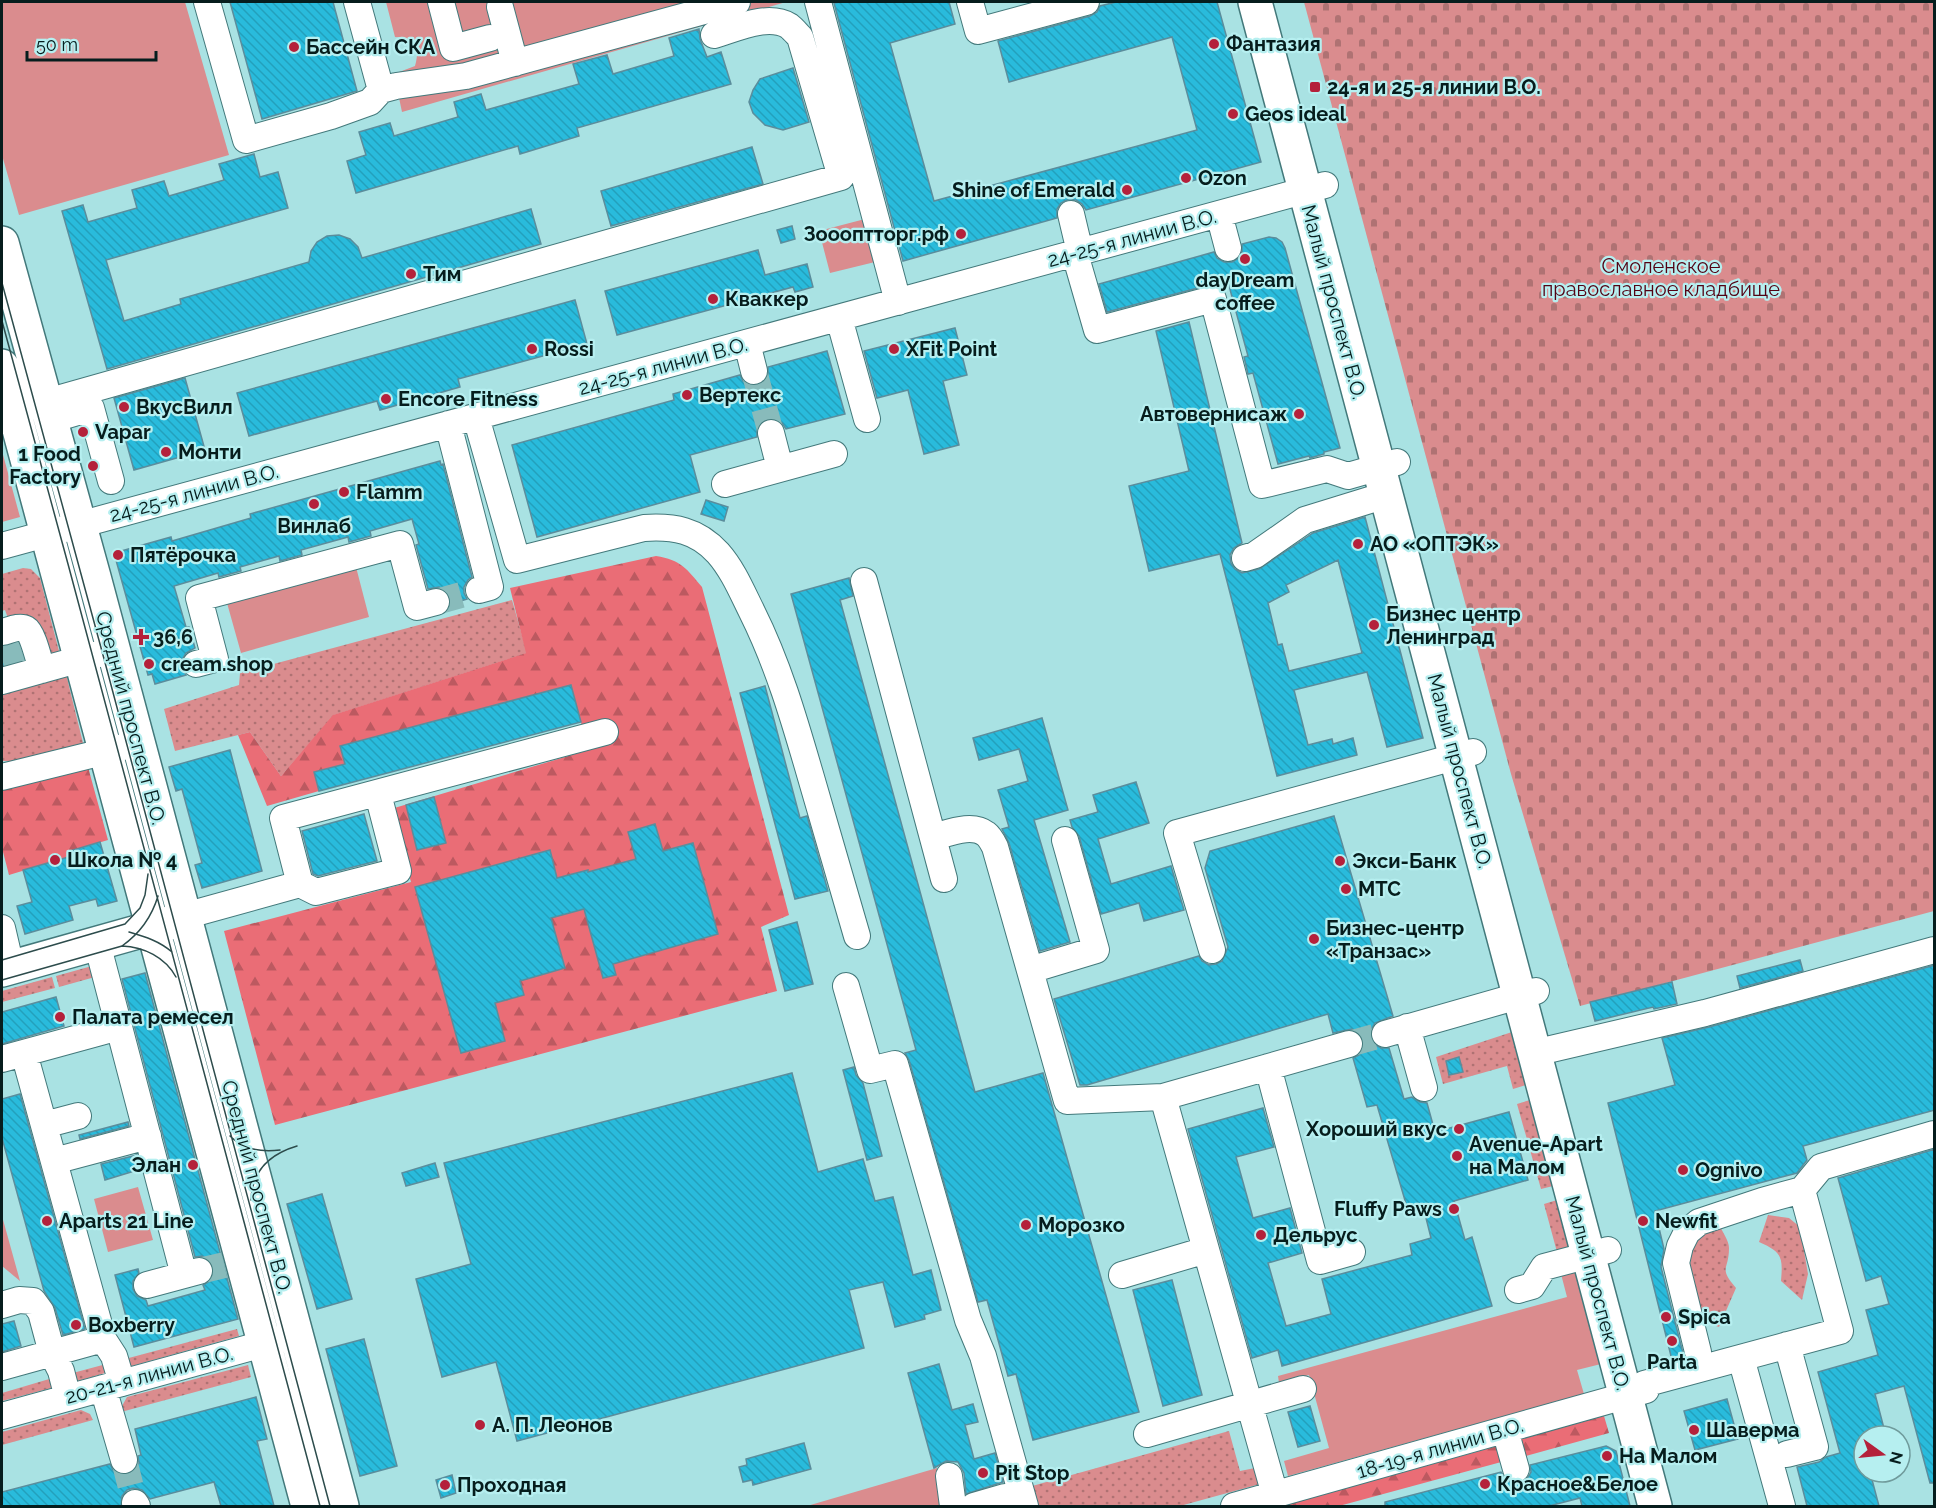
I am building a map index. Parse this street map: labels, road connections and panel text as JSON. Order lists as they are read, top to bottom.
{
  "streets": {
    "main road": ["Малый проспект В.О.", "Средний проспект В.О."],
    "street": ["24-25-я линии В.О.", "20-21-я линии В.О.", "18-19-я линии В.О."]
  },
  "crossings": [
    ["24-25-я линии В.О.", "Малый проспект В.О."],
    ["24-25-я линии В.О.", "Средний проспект В.О."],
    ["Малый проспект В.О.", "18-19-я линии В.О."],
    ["Средний проспект В.О.", "20-21-я линии В.О."]
  ],
  "parks": ["Смоленское православное кладбище"],
  "places": {
    "other": [
      "Фантазия",
      "Бассейн СКА",
      "Geos ideal",
      "Ozon",
      "Shine of Emerald",
      "Зоооптторг.рф",
      "dayDream coffee",
      "Тим",
      "Кваккер",
      "Rossi",
      "XFit Point",
      "Вертекс",
      "Encore Fitness",
      "ВкусВилл",
      "Автовернисаж",
      "Vapar",
      "Монти",
      "1 Food Factory",
      "Flamm",
      "Винлаб",
      "АО «ОПТЭК»",
      "Пятёрочка",
      "Бизнес центр Ленинград",
      "cream.shop",
      "Школа № 4",
      "Экси-Банк",
      "МТС",
      "Бизнес-центр «Транзас»",
      "Палата ремесел",
      "Хороший вкус",
      "Аvenue-Apart на Малом",
      "Элан",
      "Ognivo",
      "Fluffy Paws",
      "Aparts 21 Line",
      "Newfit",
      "Морозко",
      "Дельрус",
      "Spica",
      "Boxberry",
      "Parta",
      "А. П. Леонов",
      "Шаверма",
      "На Малом",
      "Pit Stop",
      "Красное&Белое",
      "Проходная"
    ],
    "transit": ["24-я и 25-я линии В.О."],
    "health": ["36,6"]
  },
  "scale_bar": "50 m",
  "north": "right"
}
